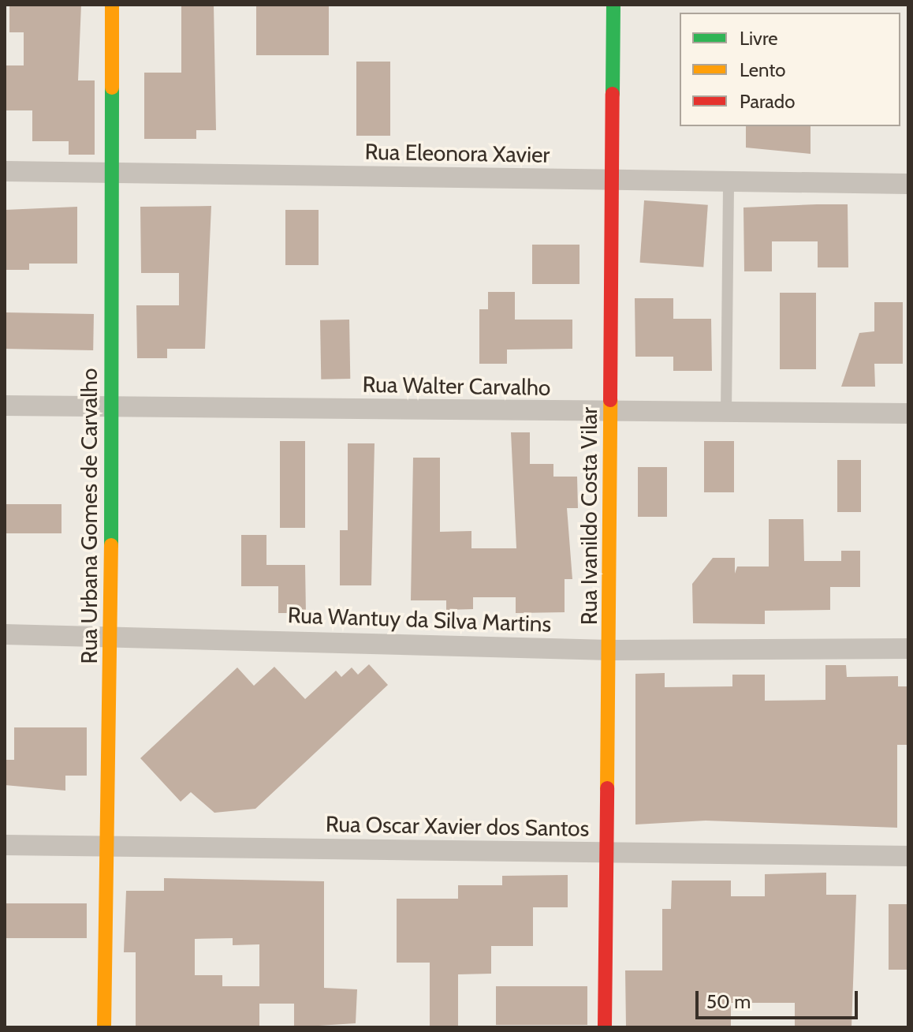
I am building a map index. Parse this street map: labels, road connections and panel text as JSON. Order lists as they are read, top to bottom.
{
  "streets": {
    "street": [
      "Rua Eleonora Xavier",
      "Rua Walter Carvalho",
      "Rua Urbana Gomes de Carvalho",
      "Rua Ivanildo Costa Vilar",
      "Rua Wantuy da Silva Martins",
      "Rua Oscar Xavier dos Santos"
    ]
  },
  "crossings": [
    ["Rua Eleonora Xavier", "Rua Urbana Gomes de Carvalho"],
    ["Rua Eleonora Xavier", "Rua Ivanildo Costa Vilar"],
    ["Rua Walter Carvalho", "Rua Urbana Gomes de Carvalho"],
    ["Rua Walter Carvalho", "Rua Ivanildo Costa Vilar"],
    ["Rua Urbana Gomes de Carvalho", "Rua Wantuy da Silva Martins"],
    ["Rua Urbana Gomes de Carvalho", "Rua Oscar Xavier dos Santos"],
    ["Rua Ivanildo Costa Vilar", "Rua Wantuy da Silva Martins"],
    ["Rua Ivanildo Costa Vilar", "Rua Oscar Xavier dos Santos"]
  ],
  "legend": ["Livre", "Lento", "Parado"],
  "scale_bar": "50 m"
}
